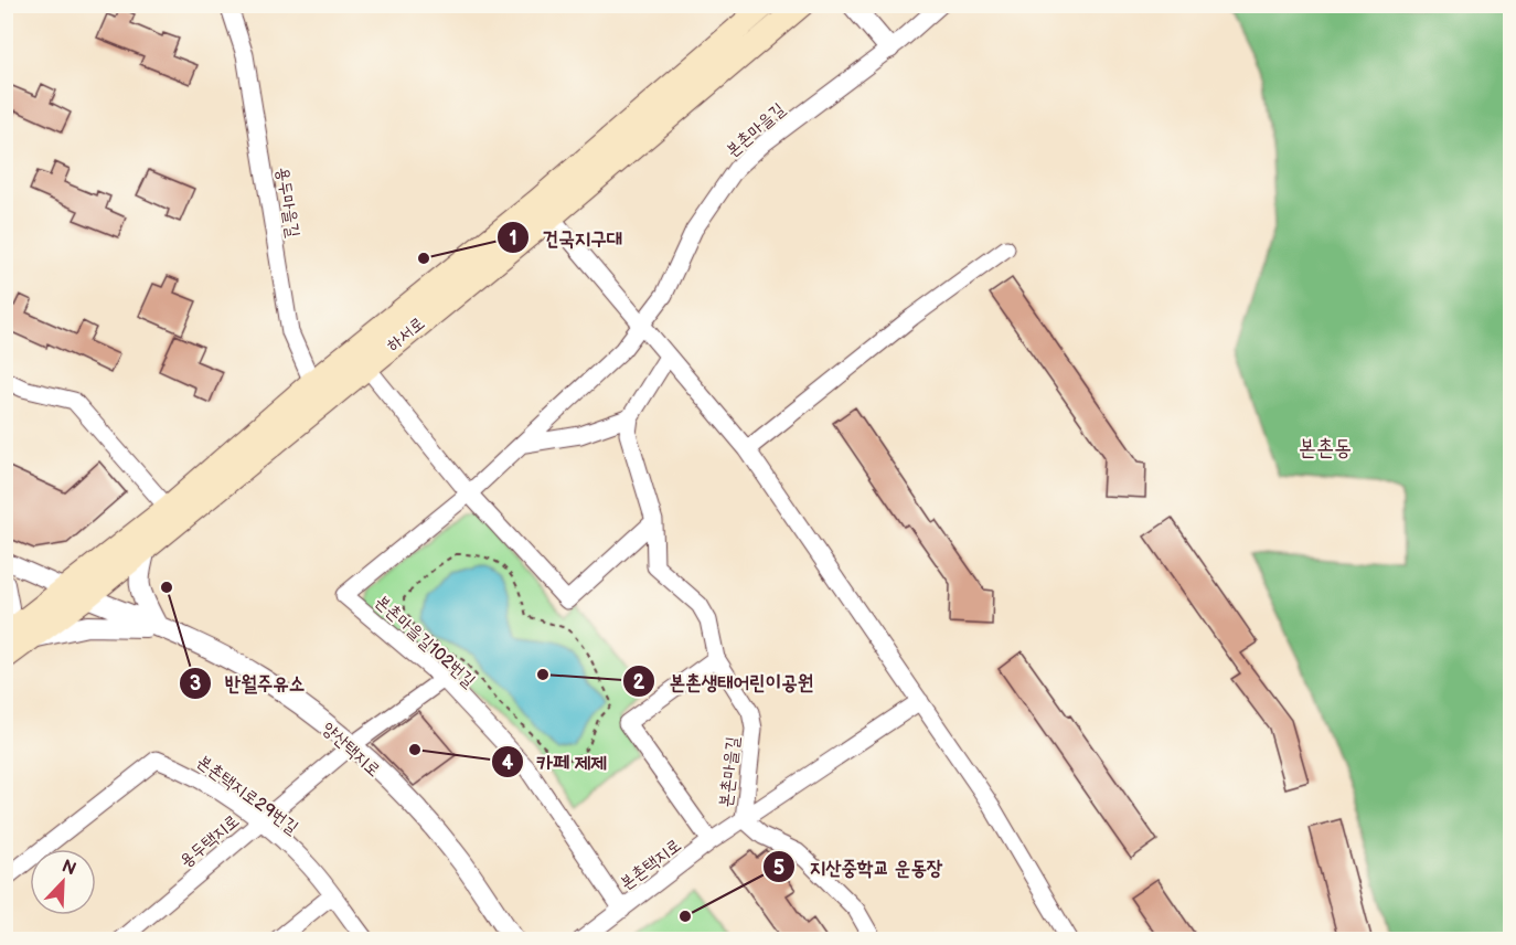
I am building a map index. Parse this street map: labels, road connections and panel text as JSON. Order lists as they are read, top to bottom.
{
  "streets": {
    "main road": ["하서로"],
    "street": [
      "본촌마을길",
      "용두마을길",
      "본촌마을길102번길",
      "양산택지로",
      "본촌택지로29번길",
      "용두택지로",
      "본촌택지로"
    ]
  },
  "crossings": [
    ["본촌마을길", "본촌마을길102번길"],
    ["본촌마을길", "본촌택지로"],
    ["용두마을길", "하서로"],
    ["하서로", "양산택지로"],
    ["본촌마을길102번길", "용두택지로"],
    ["본촌마을길102번길", "본촌택지로"],
    ["양산택지로", "용두택지로"],
    ["본촌택지로29번길", "용두택지로"]
  ],
  "districts": ["본촌동"],
  "places": [
    "건국지구대",
    "반월주유소",
    "본촌생태어린이공원",
    "카페 제제",
    "지산중학교 운동장"
  ],
  "north": "top right"
}
